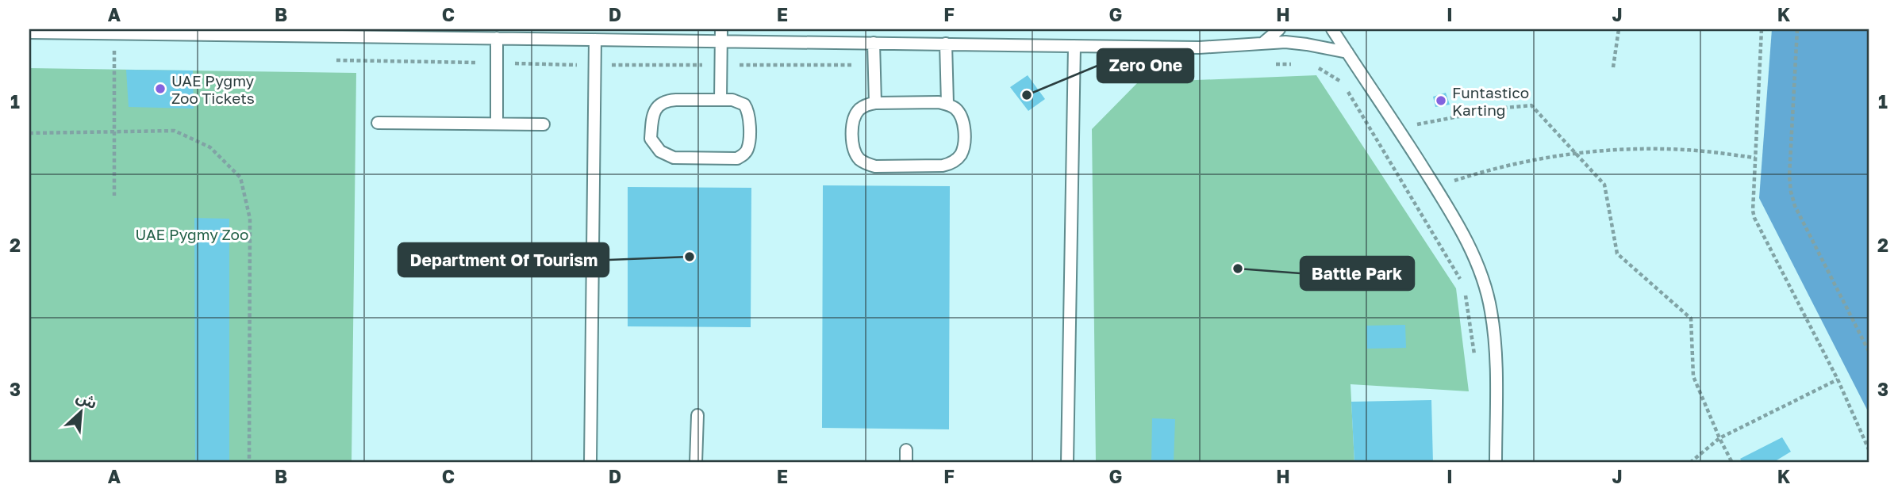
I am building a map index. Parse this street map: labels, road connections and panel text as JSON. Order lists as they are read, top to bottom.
{
  "parks": ["UAE Pygmy Zoo"],
  "places": [
    "UAE Pygmy Zoo Tickets",
    "Zero One",
    "Funtastico Karting",
    "Department Of Tourism",
    "Battle Park"
  ],
  "north": "top right",
  "grid": {
    "columns": [
      "A",
      "B",
      "C",
      "D",
      "E",
      "F",
      "G",
      "H",
      "I",
      "J",
      "K"
    ],
    "rows": ["1", "2", "3"]
  }
}
